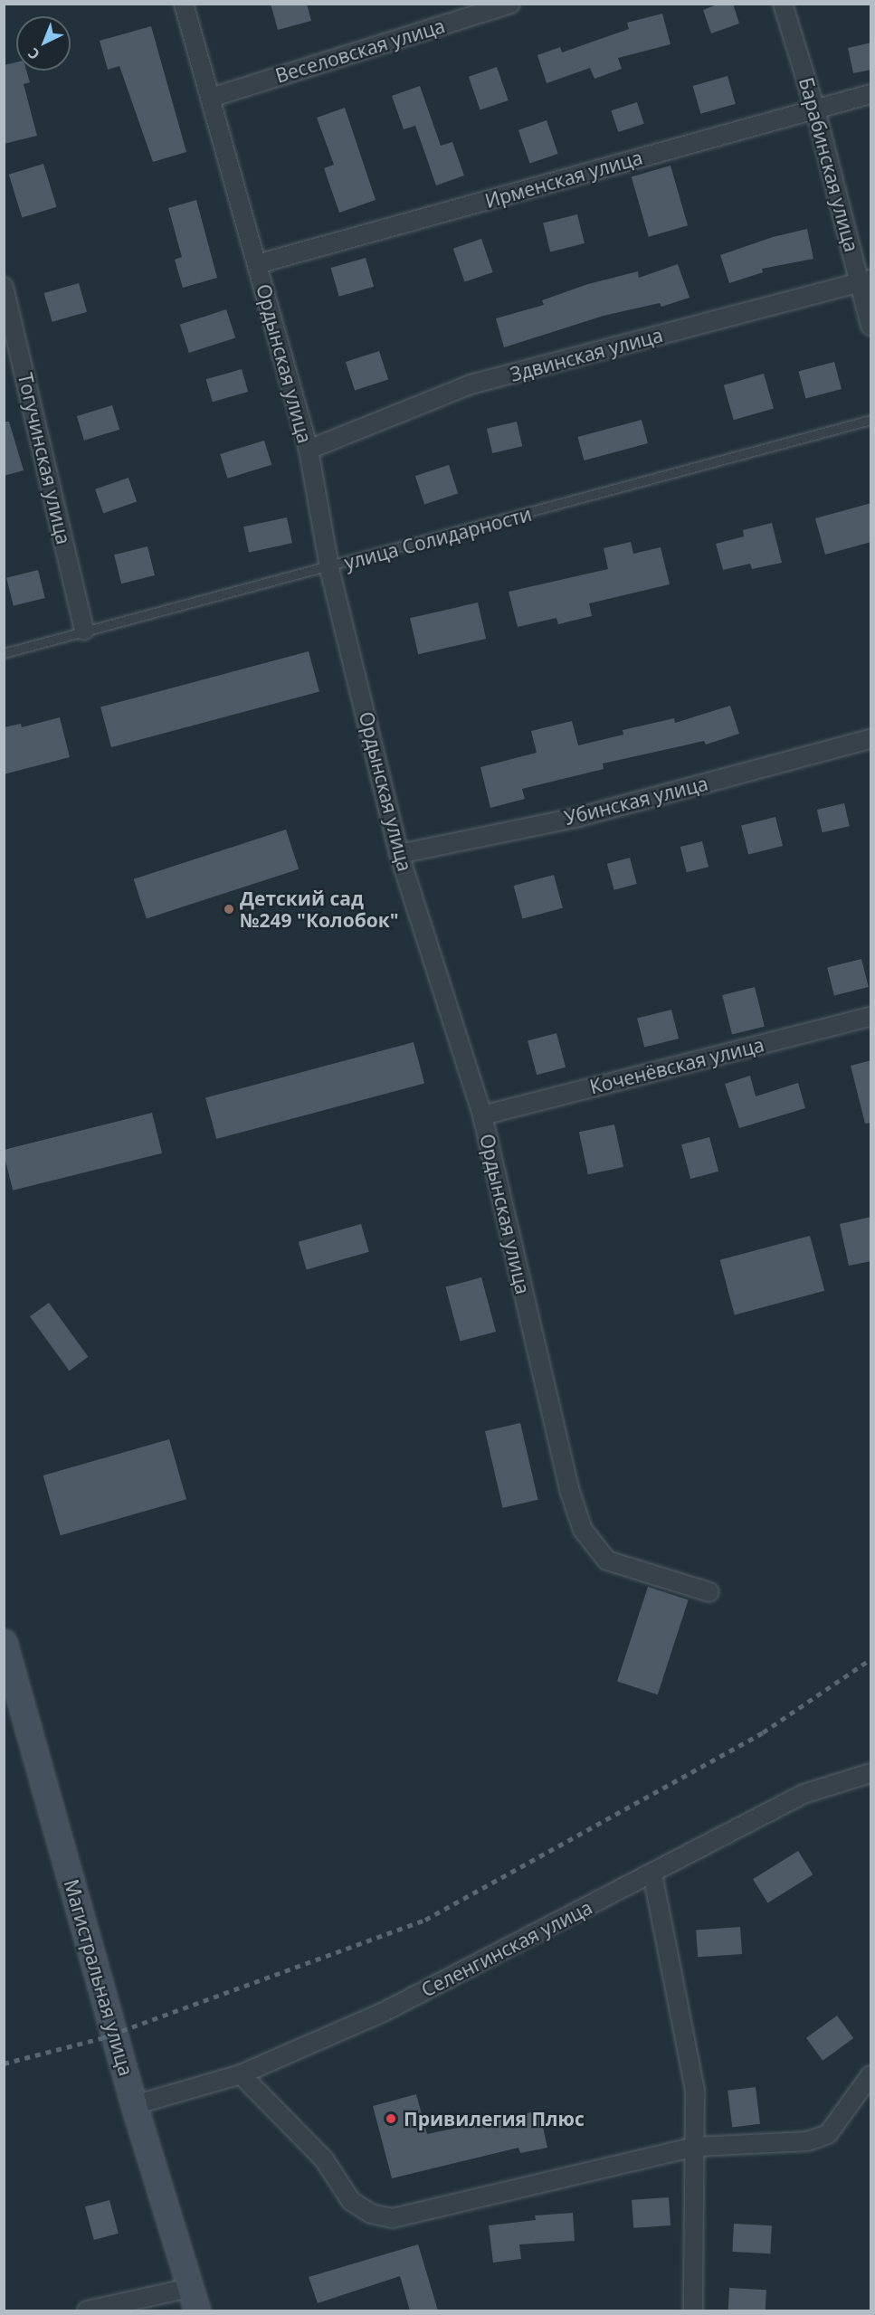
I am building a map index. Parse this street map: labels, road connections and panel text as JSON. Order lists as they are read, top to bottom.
{
  "streets": {
    "main road": ["Магистральная улица"],
    "street": [
      "Веселовская улица",
      "Барабинская улица",
      "Ирменская улица",
      "Здвинская улица",
      "Ордынская улица",
      "Тогучинская улица",
      "Убинская улица",
      "Коченёвская улица",
      "Селенгинская улица"
    ],
    "lane": ["улица Солидарности"]
  },
  "crossings": [
    ["Веселовская улица", "Ордынская улица"],
    ["Барабинская улица", "Ирменская улица"],
    ["Барабинская улица", "Здвинская улица"],
    ["Ирменская улица", "Ордынская улица"],
    ["Здвинская улица", "Ордынская улица"],
    ["Ордынская улица", "улица Солидарности"],
    ["Ордынская улица", "Убинская улица"],
    ["Ордынская улица", "Коченёвская улица"],
    ["Тогучинская улица", "улица Солидарности"],
    ["Селенгинская улица", "Магистральная улица"]
  ],
  "places": ["Детский сад №249 \"Колобок\"", "Привилегия Плюс"],
  "north": "bottom left"
}
